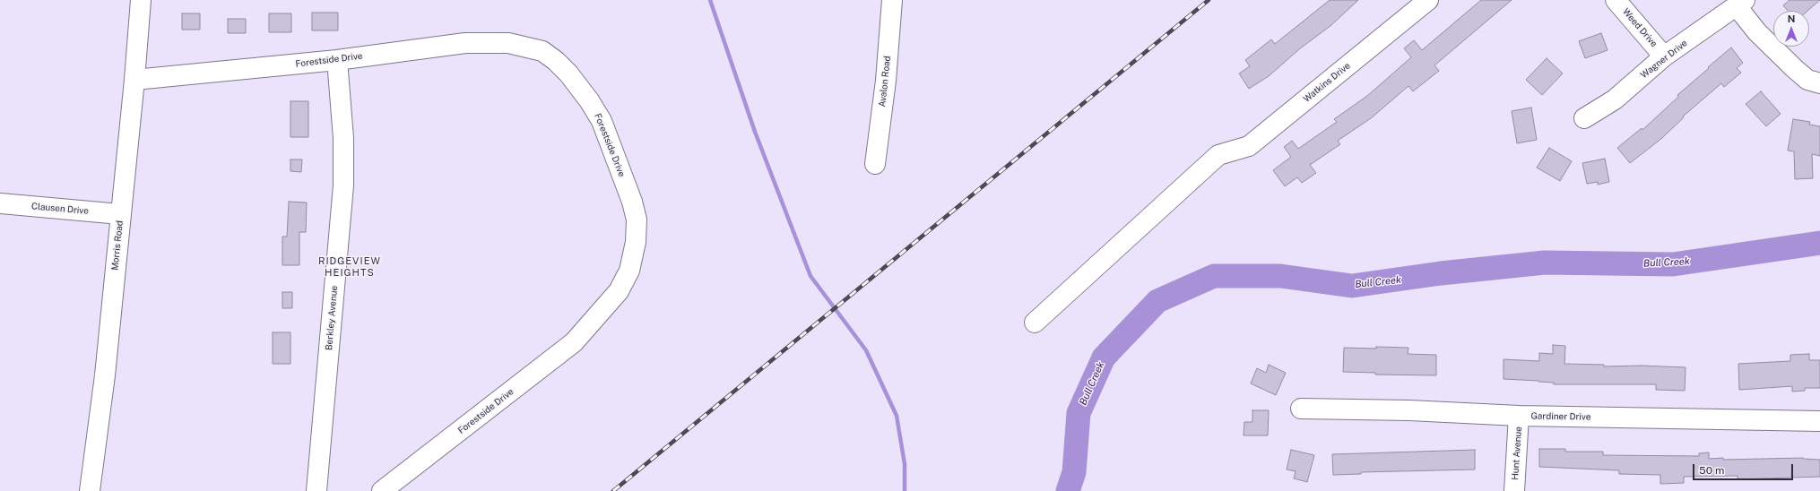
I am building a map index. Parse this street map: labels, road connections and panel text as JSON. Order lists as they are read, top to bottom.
{
  "streets": {
    "street": [
      "Weed Drive",
      "Wagner Drive",
      "Forestside Drive",
      "Avalon Road",
      "Watkins Drive",
      "Clausen Drive",
      "Morris Road",
      "Berkley Avenue",
      "Gardiner Drive",
      "Hunt Avenue"
    ]
  },
  "crossings": [
    ["Weed Drive", "Wagner Drive"],
    ["Forestside Drive", "Morris Road"],
    ["Forestside Drive", "Berkley Avenue"],
    ["Clausen Drive", "Morris Road"],
    ["Gardiner Drive", "Hunt Avenue"]
  ],
  "districts": ["RIDGEVIEW HEIGHTS"],
  "water": ["Bull Creek"],
  "scale_bar": "50 m",
  "north": "top"
}
